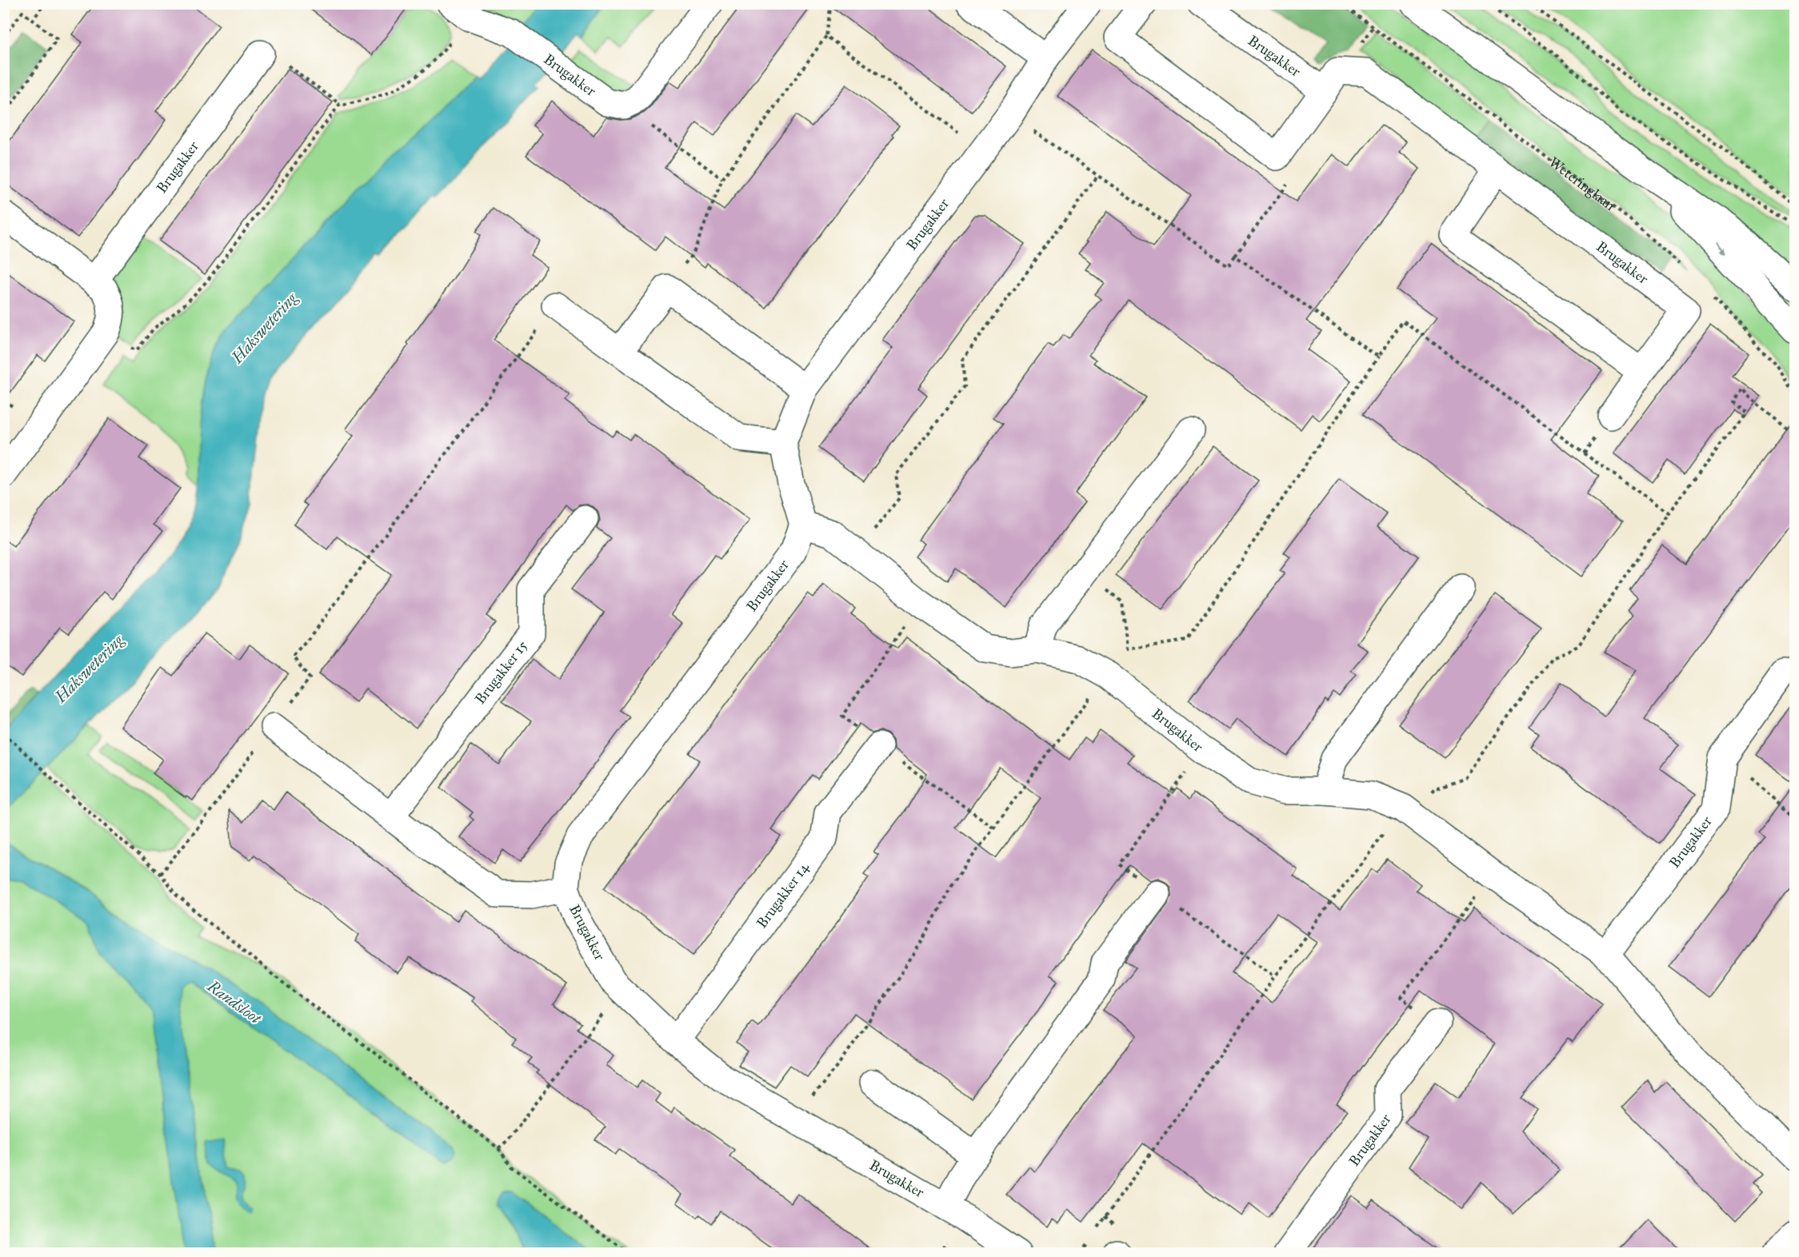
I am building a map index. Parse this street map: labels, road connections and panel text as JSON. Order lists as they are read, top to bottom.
{
  "streets": {
    "street": ["Brugakker", "Brugakker 15", "Brugakker 14"],
    "path": ["Weteringlaan"]
  },
  "crossings": [
    ["Brugakker", "Brugakker 14"]
  ],
  "water": ["Hakswetering", "Randsloot"]
}
